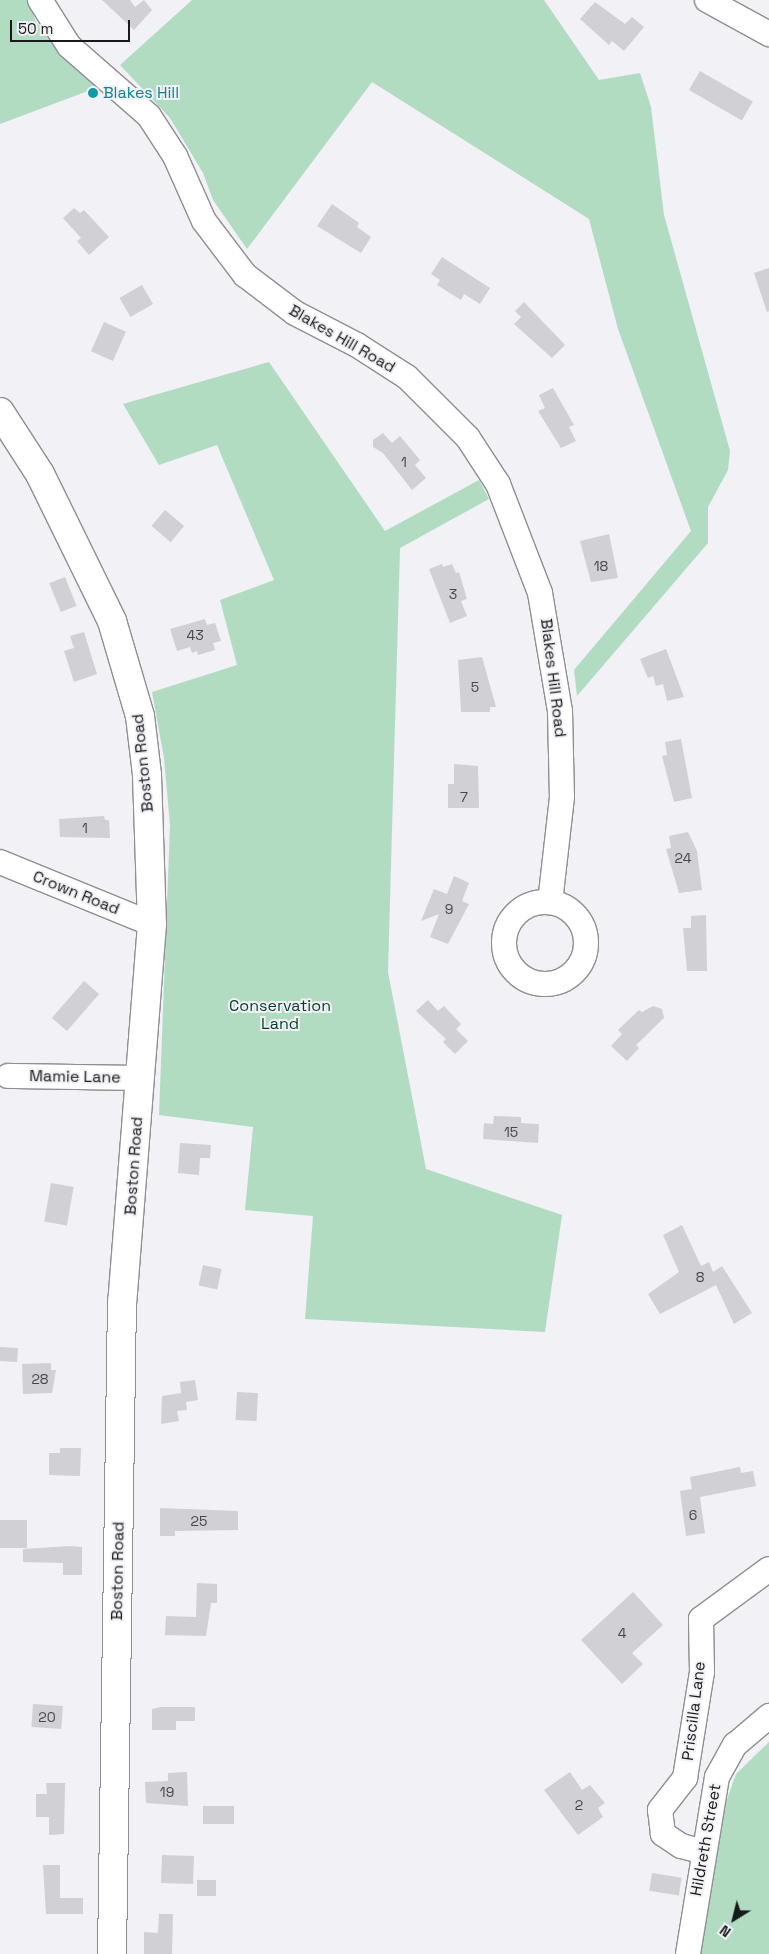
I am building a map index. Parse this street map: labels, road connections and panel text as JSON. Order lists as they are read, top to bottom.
{
  "streets": {
    "main road": ["Boston Road"],
    "street": [
      "Blakes Hill Road",
      "Crown Road",
      "Mamie Lane",
      "Priscilla Lane",
      "Hildreth Street"
    ]
  },
  "crossings": [
    ["Boston Road", "Crown Road"],
    ["Boston Road", "Mamie Lane"],
    ["Priscilla Lane", "Hildreth Street"]
  ],
  "parks": ["Conservation Land"],
  "places": ["Blakes Hill"],
  "house_numbers": [
    "1",
    "18",
    "3",
    "43",
    "5",
    "7",
    "1",
    "24",
    "9",
    "15",
    "8",
    "28",
    "6",
    "25",
    "4",
    "20",
    "19",
    "2"
  ],
  "scale_bar": "50 m",
  "north": "bottom left"
}
